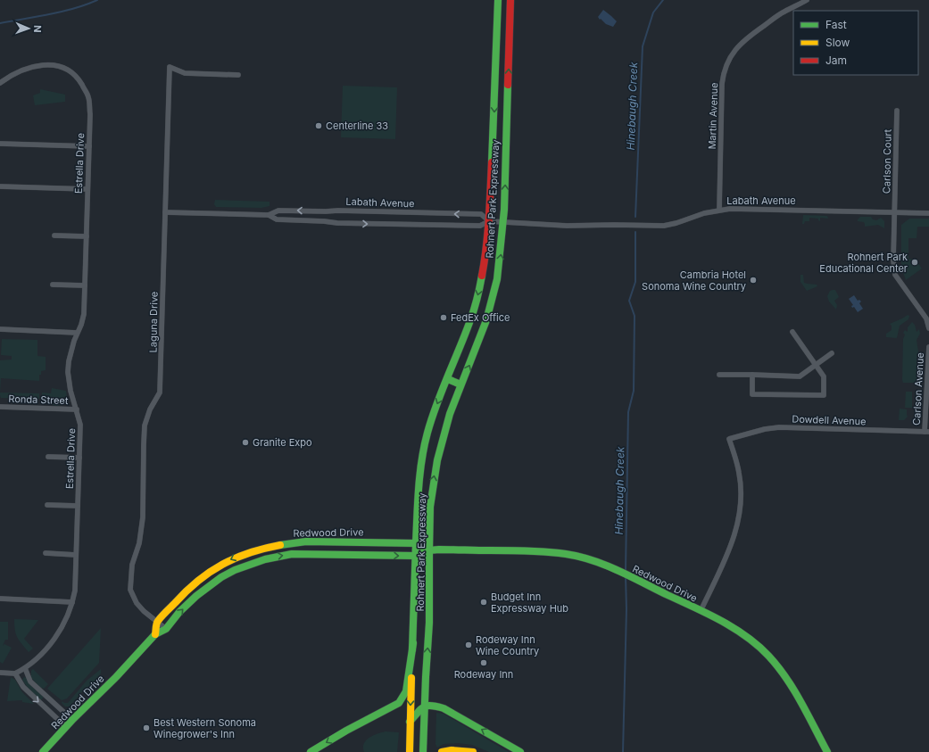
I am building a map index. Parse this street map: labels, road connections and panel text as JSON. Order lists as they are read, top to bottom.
{
  "streets": {
    "main road": ["Rohnert Park Expressway", "Redwood Drive"],
    "street": [
      "Martin Avenue",
      "Carlson Court",
      "Estrella Drive",
      "Labath Avenue",
      "Laguna Drive",
      "Carlson Avenue",
      "Ronda Street",
      "Dowdell Avenue"
    ]
  },
  "crossings": [
    ["Martin Avenue", "Labath Avenue"],
    ["Carlson Court", "Labath Avenue"],
    ["Estrella Drive", "Ronda Street"],
    ["Rohnert Park Expressway", "Labath Avenue"],
    ["Rohnert Park Expressway", "Redwood Drive"],
    ["Labath Avenue", "Laguna Drive"],
    ["Laguna Drive", "Redwood Drive"],
    ["Carlson Avenue", "Dowdell Avenue"],
    ["Dowdell Avenue", "Redwood Drive"]
  ],
  "water": ["Hinebaugh Creek"],
  "places": [
    "Centerline 33",
    "Rohnert Park Educational Center",
    "Cambria Hotel Sonoma Wine Country",
    "FedEx Office",
    "Granite Expo",
    "Budget Inn Expressway Hub",
    "Rodeway Inn Wine Country",
    "Rodeway Inn",
    "Best Western Sonoma Winegrower's Inn"
  ],
  "legend": ["Fast", "Slow", "Jam"],
  "north": "right"
}
